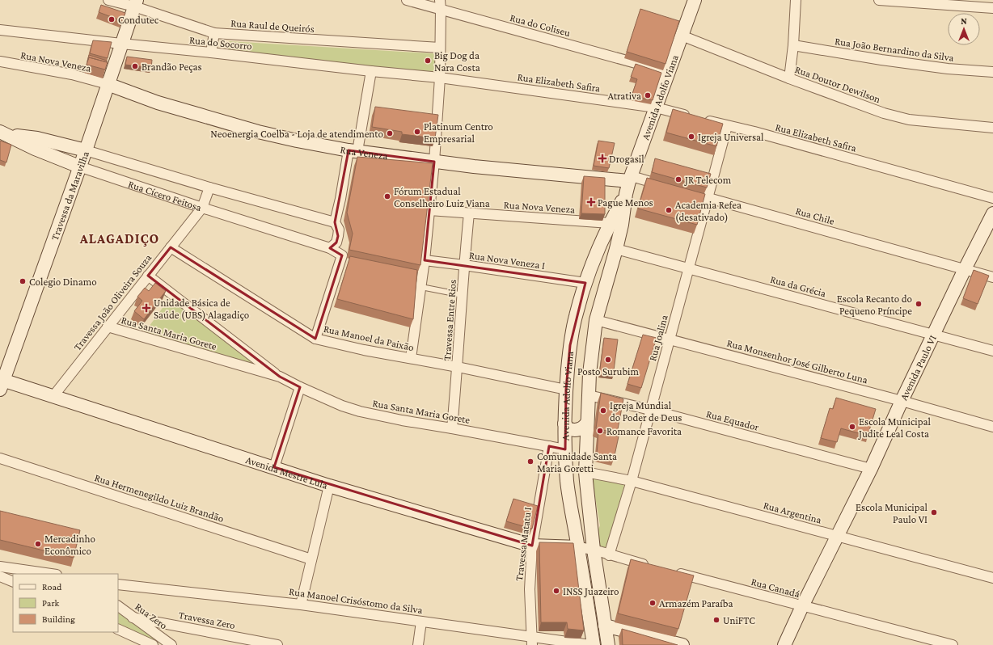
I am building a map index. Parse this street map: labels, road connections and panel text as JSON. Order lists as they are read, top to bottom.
{
  "streets": {
    "street": [
      "Rua do Coliseu",
      "Rua Raul de Queirós",
      "Rua do Socorro",
      "Rua João Bernardino da Silva",
      "Rua Nova Veneza",
      "Rua Elizabeth Safira",
      "Rua Doutor Dewilson",
      "Avenida Adolfo Viana",
      "Rua Veneza",
      "Travessa da Maravilha",
      "Rua Cícero Feitosa",
      "Rua Chile",
      "Rua Nova Veneza I",
      "Rua da Grécia",
      "Travessa João Oliveira Souza",
      "Travessa Entre Rios",
      "Rua Santa Maria Gorete",
      "Rua Manoel da Paixão",
      "Rua Joalina",
      "Rua Monsenhor José Gilberto Luna",
      "Avenida Paulo VI",
      "Rua Equador",
      "Avenida Mestre Lula",
      "Rua Hermenegildo Luiz Brandão",
      "Rua Argentina",
      "Travessa Matatu I",
      "Rua Canadá",
      "Rua Manoel Crisóstomo da Silva",
      "Rua Zero",
      "Travessa Zero"
    ]
  },
  "crossings": [
    ["Rua do Coliseu", "Avenida Adolfo Viana"],
    ["Rua Raul de Queirós", "Travessa da Maravilha"],
    ["Rua do Socorro", "Rua Elizabeth Safira"],
    ["Rua do Socorro", "Travessa da Maravilha"],
    ["Rua Nova Veneza", "Avenida Adolfo Viana"],
    ["Rua Nova Veneza", "Rua Veneza"],
    ["Rua Nova Veneza", "Travessa da Maravilha"],
    ["Rua Nova Veneza", "Travessa Entre Rios"],
    ["Rua Elizabeth Safira", "Avenida Adolfo Viana"],
    ["Rua Elizabeth Safira", "Rua Joalina"],
    ["Rua Doutor Dewilson", "Avenida Adolfo Viana"],
    ["Avenida Adolfo Viana", "Rua Veneza"],
    ["Avenida Adolfo Viana", "Rua Nova Veneza I"],
    ["Avenida Adolfo Viana", "Rua da Grécia"],
    ["Avenida Adolfo Viana", "Rua Santa Maria Gorete"],
    ["Avenida Adolfo Viana", "Rua Manoel da Paixão"],
    ["Avenida Adolfo Viana", "Rua Monsenhor José Gilberto Luna"],
    ["Avenida Adolfo Viana", "Rua Equador"],
    ["Avenida Adolfo Viana", "Avenida Mestre Lula"],
    ["Avenida Adolfo Viana", "Rua Argentina"],
    ["Rua Veneza", "Travessa da Maravilha"],
    ["Travessa da Maravilha", "Rua Cícero Feitosa"],
    ["Travessa da Maravilha", "Avenida Mestre Lula"],
    ["Rua Cícero Feitosa", "Travessa João Oliveira Souza"],
    ["Rua Chile", "Rua Joalina"],
    ["Rua Chile", "Avenida Paulo VI"],
    ["Rua Nova Veneza I", "Travessa Entre Rios"],
    ["Rua da Grécia", "Rua Joalina"],
    ["Rua da Grécia", "Avenida Paulo VI"],
    ["Travessa João Oliveira Souza", "Rua Santa Maria Gorete"],
    ["Travessa João Oliveira Souza", "Rua Manoel da Paixão"],
    ["Travessa João Oliveira Souza", "Avenida Mestre Lula"],
    ["Travessa Entre Rios", "Rua Santa Maria Gorete"],
    ["Travessa Entre Rios", "Rua Manoel da Paixão"],
    ["Rua Santa Maria Gorete", "Travessa Matatu I"],
    ["Rua Joalina", "Rua Monsenhor José Gilberto Luna"],
    ["Rua Joalina", "Rua Equador"],
    ["Rua Joalina", "Rua Argentina"],
    ["Rua Monsenhor José Gilberto Luna", "Avenida Paulo VI"],
    ["Avenida Paulo VI", "Rua Equador"],
    ["Avenida Paulo VI", "Rua Argentina"],
    ["Avenida Paulo VI", "Rua Canadá"],
    ["Avenida Mestre Lula", "Travessa Matatu I"],
    ["Travessa Matatu I", "Rua Manoel Crisóstomo da Silva"],
    ["Rua Zero", "Travessa Zero"]
  ],
  "districts": ["ALAGADIÇO"],
  "places": {
    "other": [
      "Condutec",
      "Big Dog da Nara Costa",
      "Brandão Peças",
      "Atrativa",
      "Platinum Centro Empresarial",
      "Neoenergia Coelba - Loja de atendimento",
      "Igreja Universal",
      "JR Telecom",
      "Fórum Estadual Conselheiro Luiz Viana",
      "Academia Refea (desativado)",
      "Colegio Dinamo",
      "Escola Recanto do Pequeno Príncipe",
      "Posto Surubim",
      "Igreja Mundial do Poder de Deus",
      "Escola Municipal Judite Leal Costa",
      "Romance Favorita",
      "Comunidade Santa Maria Goretti",
      "Escola Municipal Paulo VI",
      "Mercadinho Econômico",
      "INSS Juazeiro",
      "Armazém Paraíba",
      "UniFTC"
    ],
    "health": ["Drogasil", "Pague Menos", "Unidade Básica de Saúde (UBS) Alagadiço"]
  },
  "legend": ["Road", "Park", "Building"],
  "north": "top"
}
